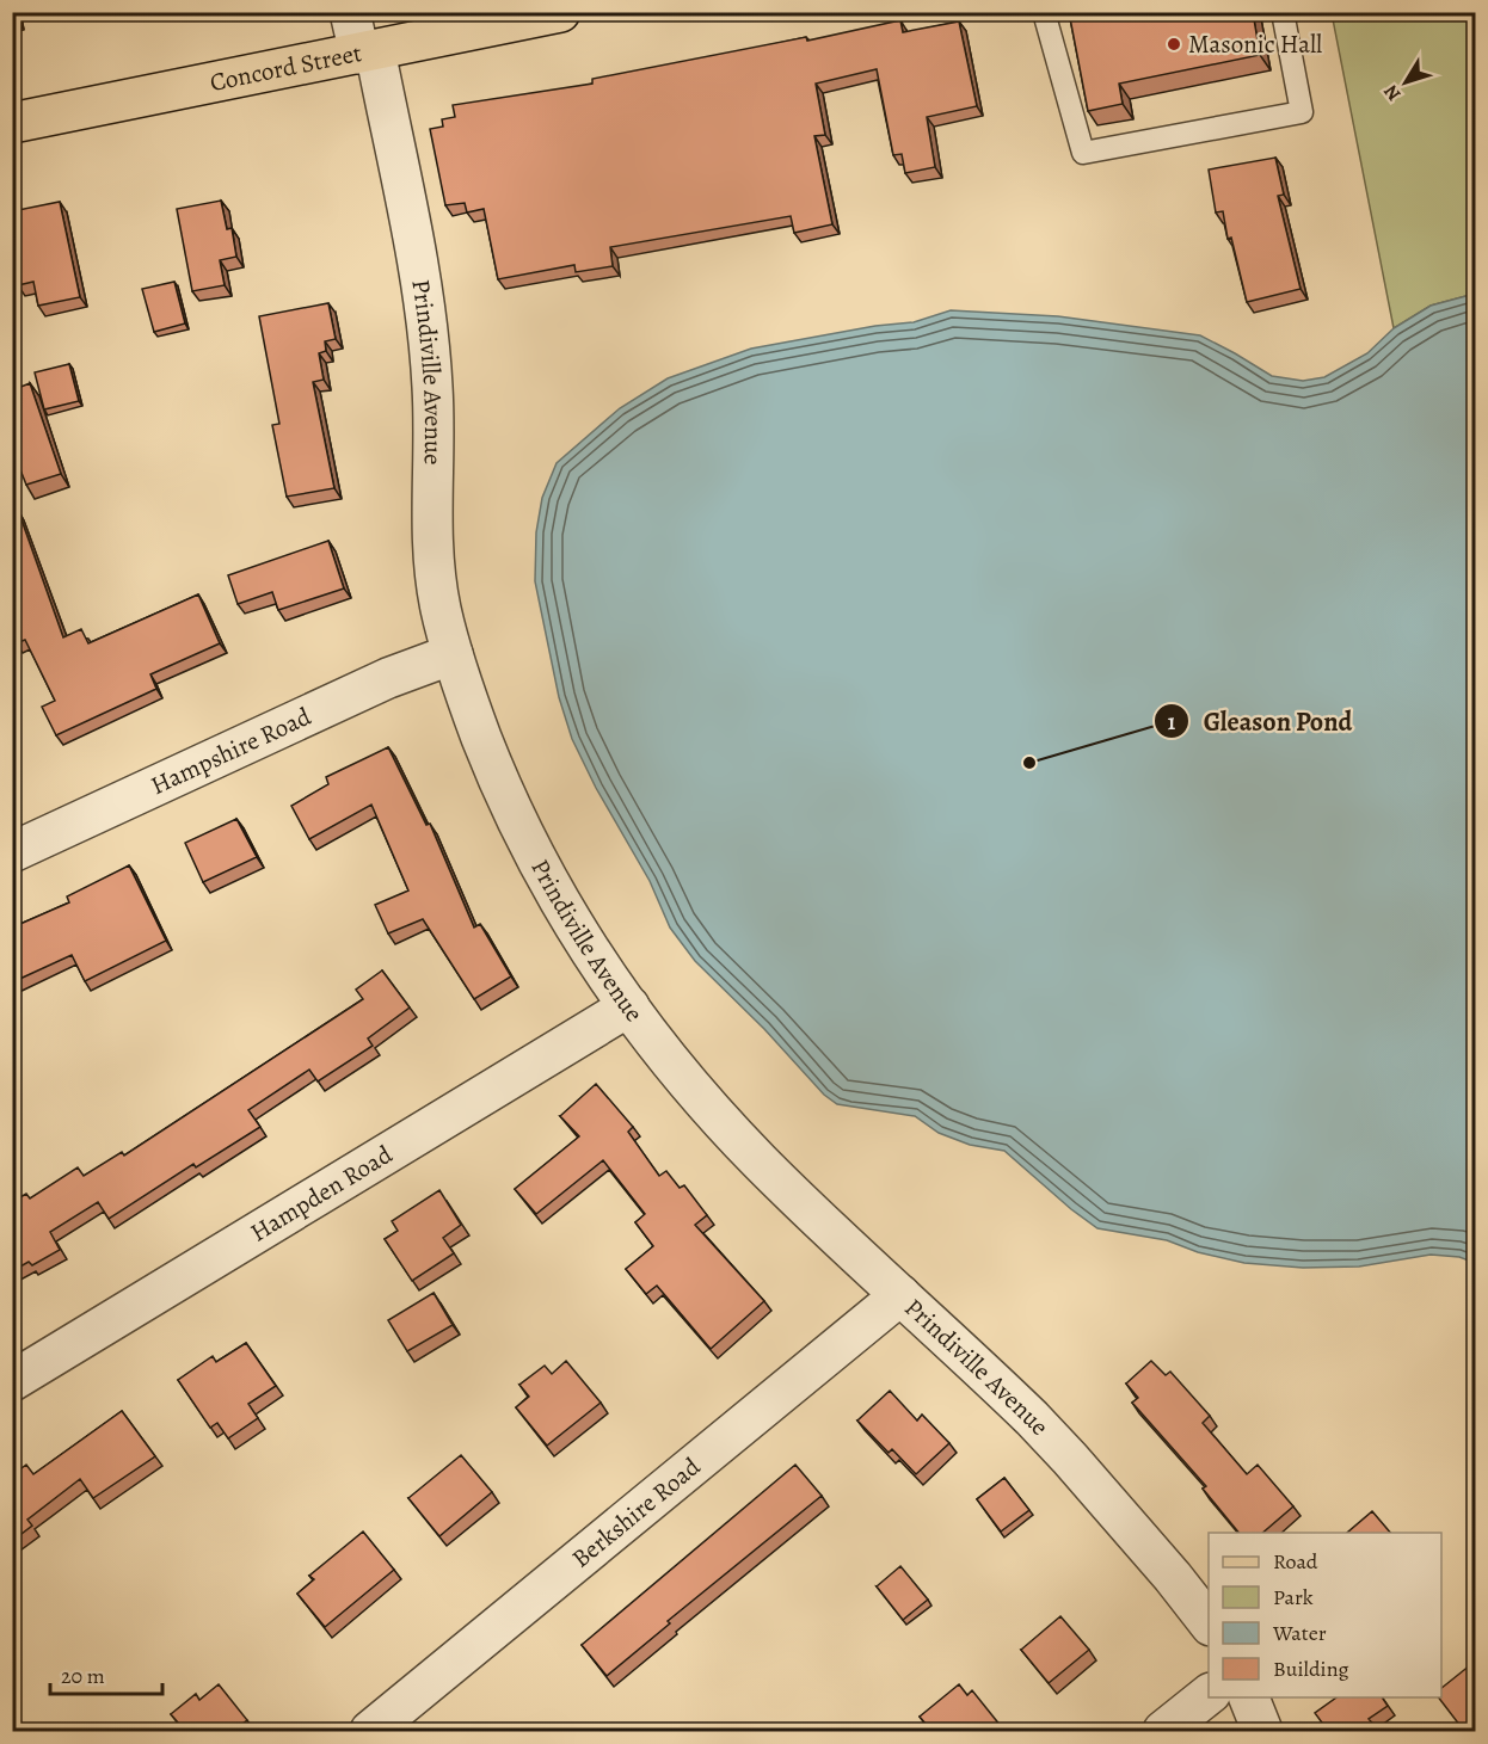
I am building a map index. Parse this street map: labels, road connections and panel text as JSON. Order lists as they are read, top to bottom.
{
  "streets": {
    "main road": ["Concord Street"],
    "street": [
      "Prindiville Avenue",
      "Hampshire Road",
      "Hampden Road",
      "Berkshire Road"
    ]
  },
  "crossings": [
    ["Concord Street", "Prindiville Avenue"],
    ["Prindiville Avenue", "Hampshire Road"],
    ["Prindiville Avenue", "Hampden Road"],
    ["Prindiville Avenue", "Berkshire Road"]
  ],
  "places": ["Masonic Hall", "Gleason Pond"],
  "legend": [
    "Road",
    "Park",
    "Water",
    "Building"
  ],
  "scale_bar": "20 m",
  "north": "bottom left"
}
